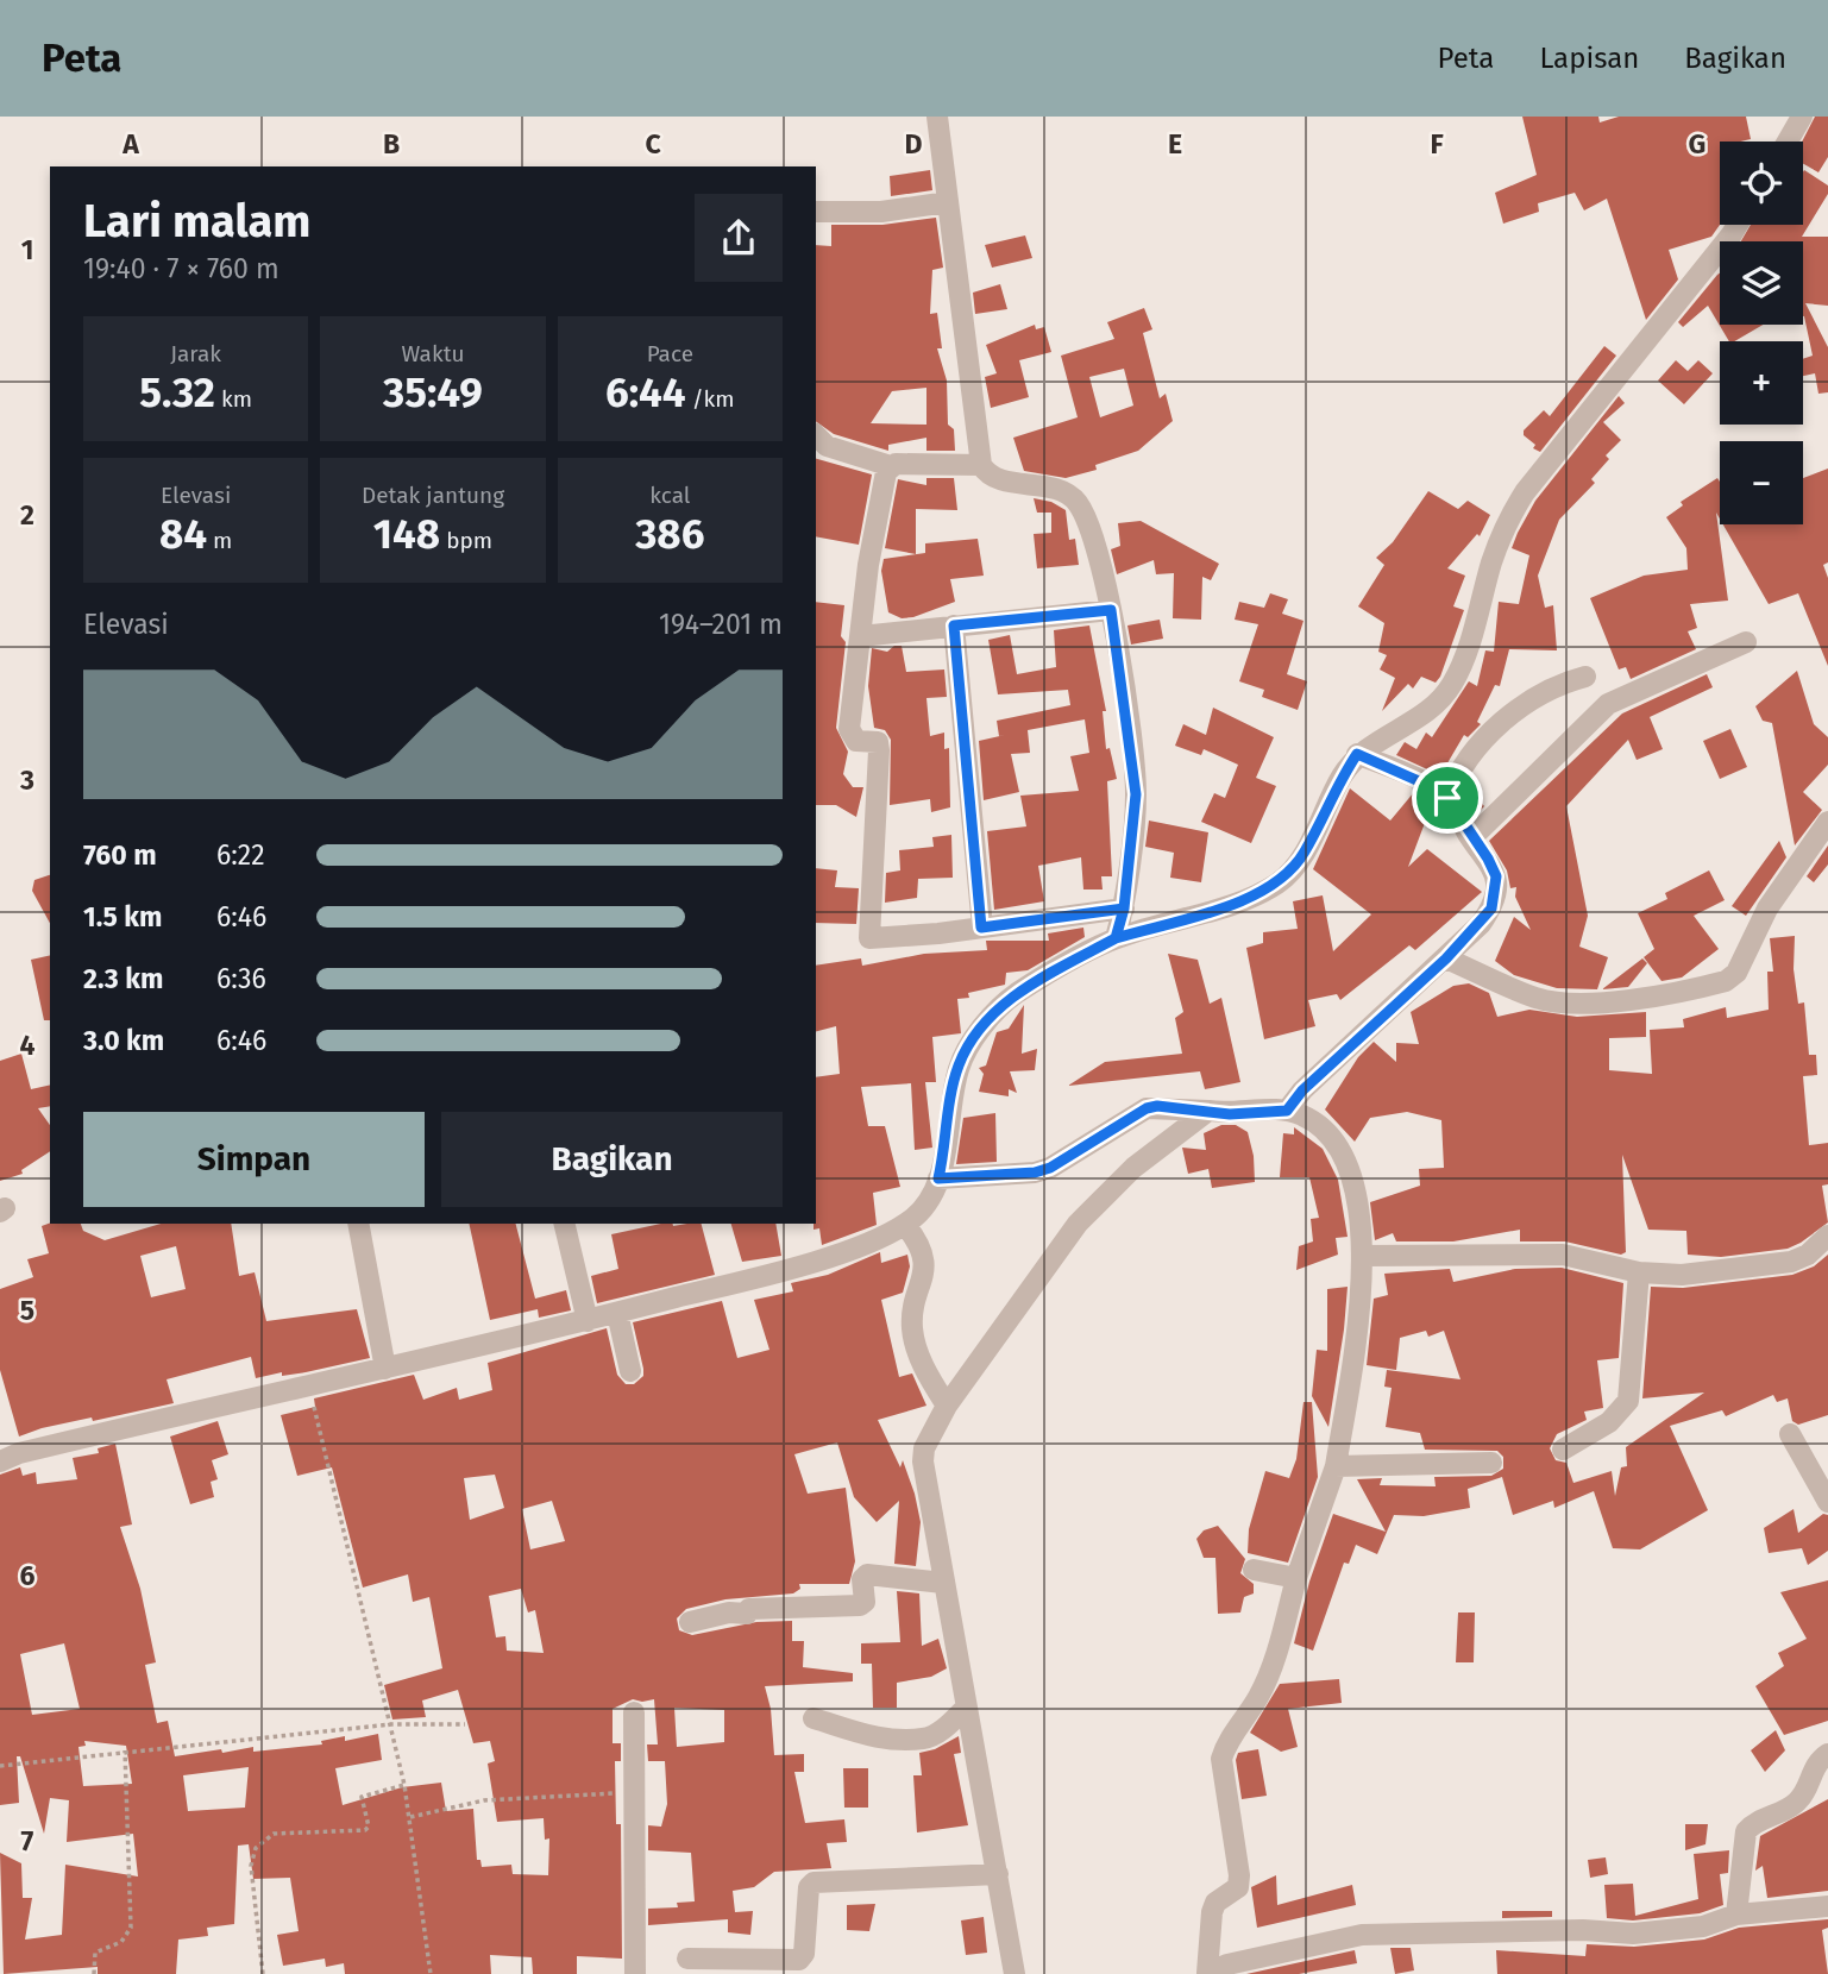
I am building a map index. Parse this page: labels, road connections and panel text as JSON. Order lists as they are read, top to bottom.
{
  "page": {
    "header": "Peta",
    "nav": ["Peta", "Lapisan", "Bagikan"],
    "map_buttons": ["+", "−"],
    "heading": ["Lari malam", "19:40 · 7 × 760 m"],
    "stats": [
      ["Jarak", "5.32 km"],
      ["Waktu", "35:49"],
      ["Pace", "6:44 /km"],
      ["Elevasi", "84 m"],
      ["Detak jantung", "148 bpm"],
      ["kcal", "386"]
    ],
    "chart": ["Elevasi", "194–201 m"],
    "list": [
      {
        "name": "760 m",
        "note": "6:22"
      },
      {
        "name": "1.5 km",
        "note": "6:46"
      },
      {
        "name": "2.3 km",
        "note": "6:36"
      },
      {
        "name": "3.0 km",
        "note": "6:46"
      }
    ],
    "buttons": ["Simpan", "Bagikan"]
  },
  "grid": {
    "columns": [
      "A",
      "B",
      "C",
      "D",
      "E",
      "F",
      "G"
    ],
    "rows": [
      "1",
      "2",
      "3",
      "4",
      "5",
      "6",
      "7"
    ]
  }
}
